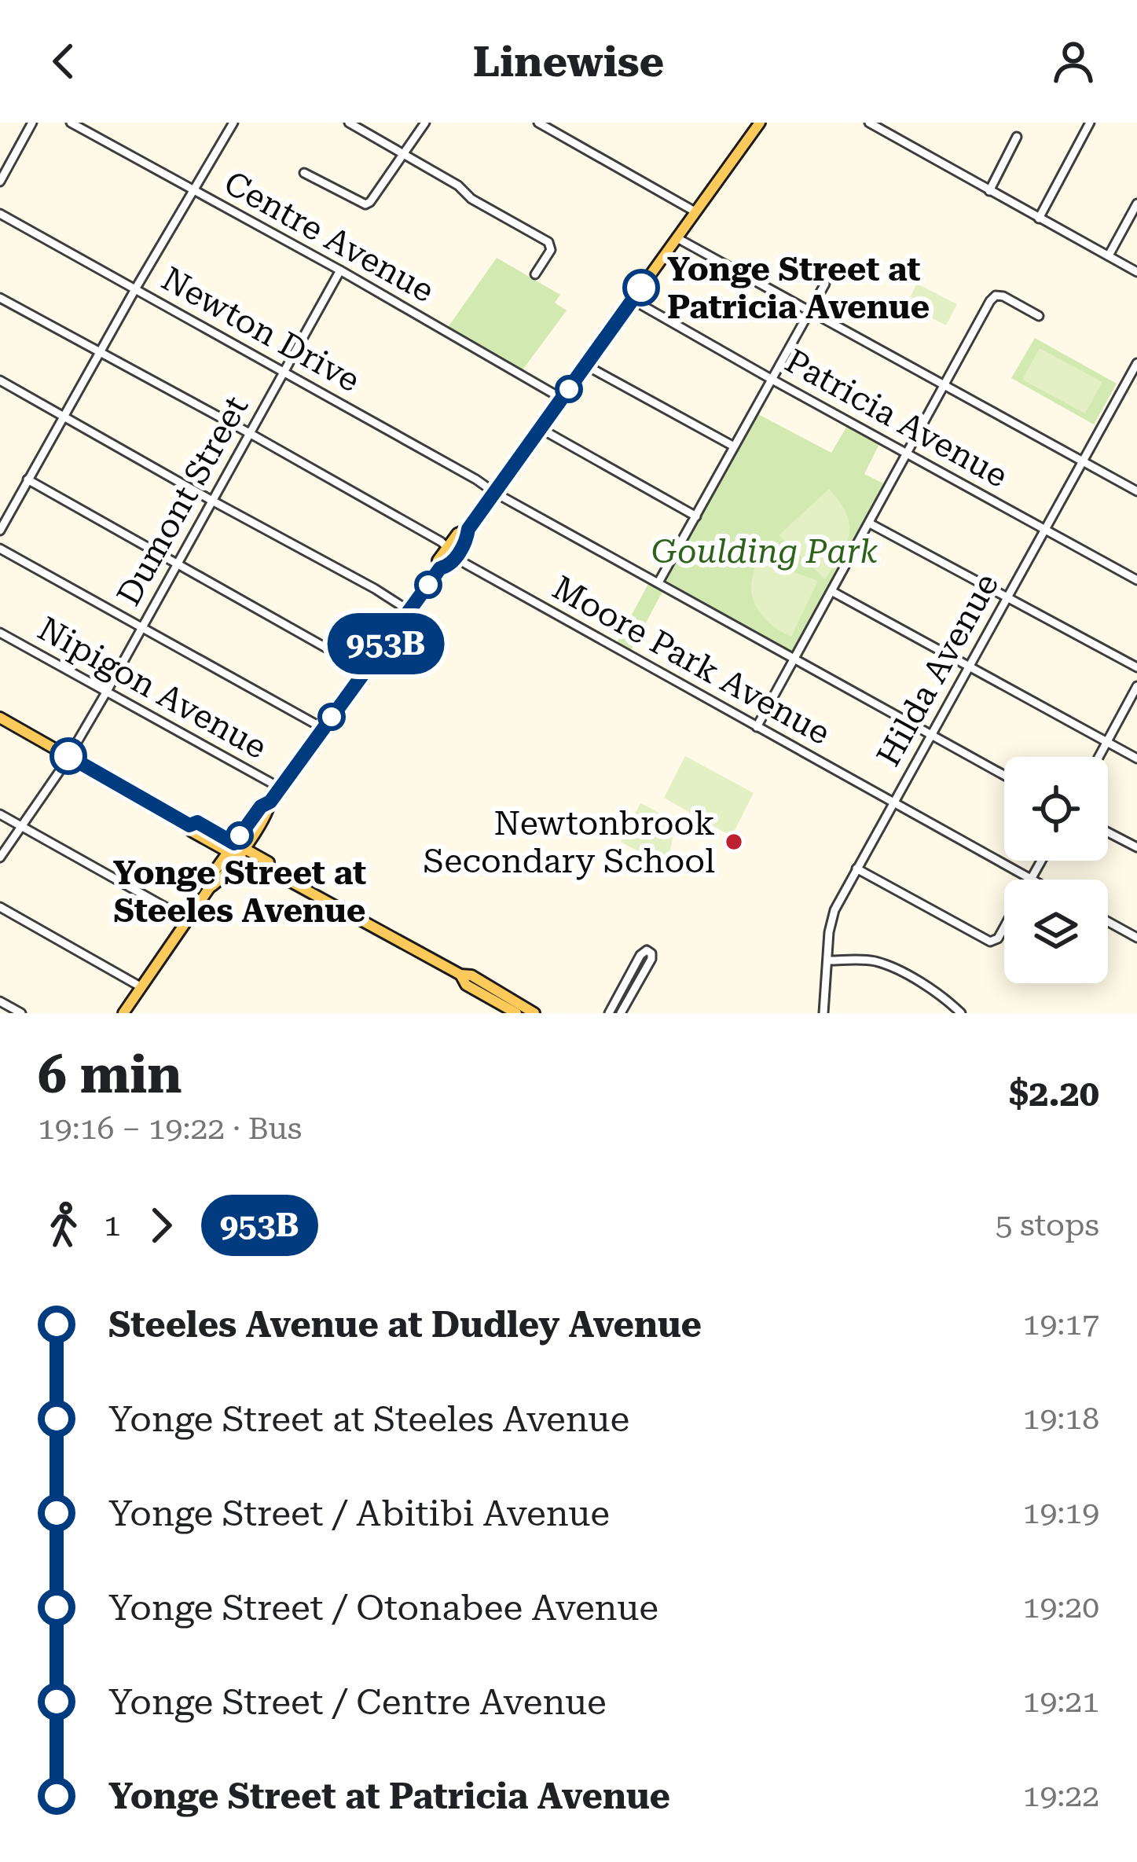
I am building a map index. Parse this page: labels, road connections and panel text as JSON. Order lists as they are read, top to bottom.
{
  "streets": {
    "street": [
      "Centre Avenue",
      "Newton Drive",
      "Patricia Avenue",
      "Dumont Street",
      "Moore Park Avenue",
      "Hilda Avenue",
      "Nipigon Avenue"
    ]
  },
  "crossings": [
    ["Centre Avenue", "Dumont Street"],
    ["Newton Drive", "Dumont Street"],
    ["Newton Drive", "Hilda Avenue"],
    ["Patricia Avenue", "Hilda Avenue"],
    ["Dumont Street", "Moore Park Avenue"],
    ["Dumont Street", "Nipigon Avenue"],
    ["Moore Park Avenue", "Hilda Avenue"]
  ],
  "parks": ["Goulding Park"],
  "places": ["Yonge Street at Patricia Avenue", "Yonge Street at Steeles Avenue", "Newtonbrook Secondary School"],
  "lines": ["bus line 953B"],
  "page": {
    "header": "Linewise",
    "on_map": "953B",
    "heading": ["6 min", "19:16 – 19:22 · Bus", "$2.20"],
    "legs": ["1", "953B", "5 stops"],
    "list": [
      {
        "name": "Steeles Avenue at Dudley Avenue",
        "value": "19:17"
      },
      {
        "name": "Yonge Street at Steeles Avenue",
        "value": "19:18"
      },
      {
        "name": "Yonge Street / Abitibi Avenue",
        "value": "19:19"
      },
      {
        "name": "Yonge Street / Otonabee Avenue",
        "value": "19:20"
      },
      {
        "name": "Yonge Street / Centre Avenue",
        "value": "19:21"
      },
      {
        "name": "Yonge Street at Patricia Avenue",
        "value": "19:22"
      }
    ]
  }
}
